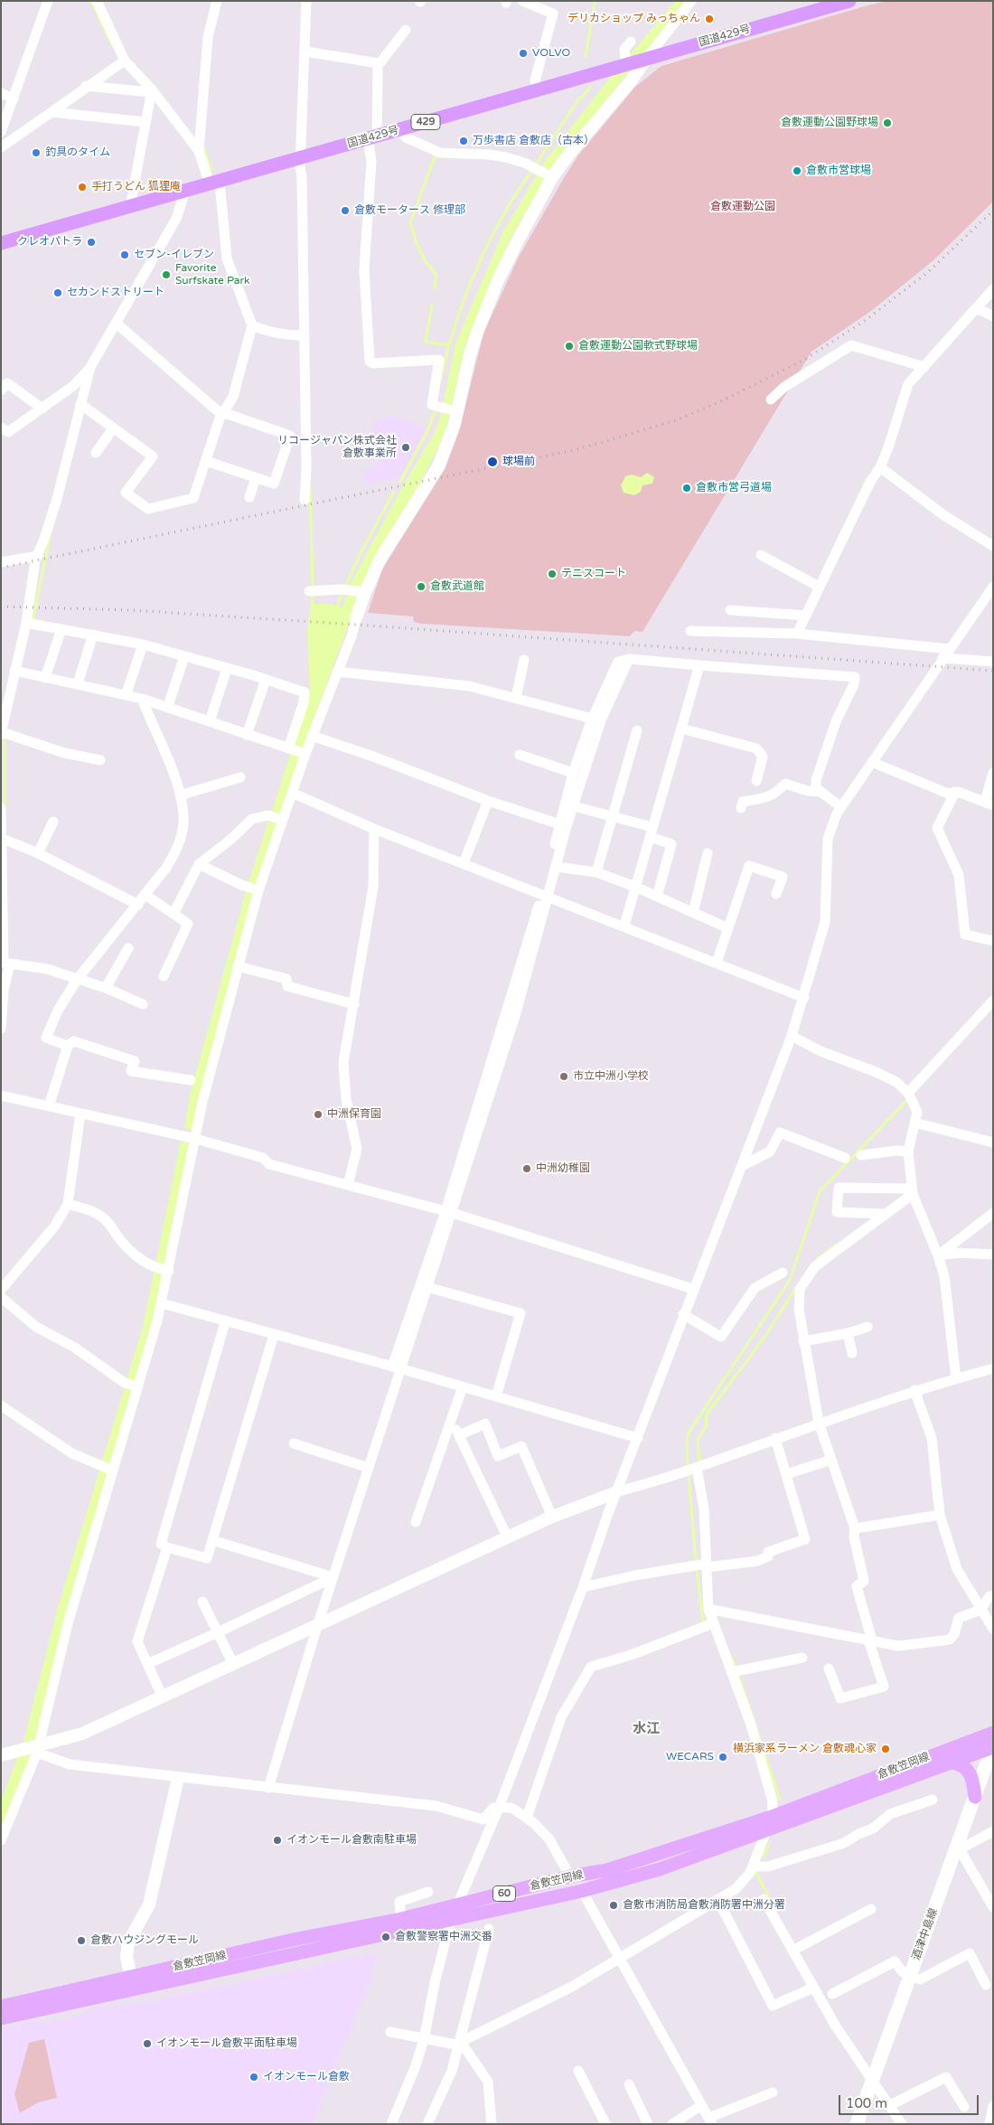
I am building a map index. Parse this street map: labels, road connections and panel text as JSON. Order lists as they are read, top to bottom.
{
  "streets": {
    "highway": ["国道429号", "429"],
    "main road": ["倉敷笠岡線", "60", "酒津中島線"]
  },
  "crossings": [
    ["倉敷笠岡線", "酒津中島線"]
  ],
  "districts": ["水江"],
  "parks": ["倉敷運動公園"],
  "places": [
    "デリカショップ みっちゃん",
    "VOLVO",
    "倉敷運動公園野球場",
    "万歩書店 倉敷店（古本）",
    "釣具のタイム",
    "倉敷市営球場",
    "手打うどん 狐狸庵",
    "倉敷モータース 修理部",
    "クレオパトラ",
    "セブン-イレブン",
    "Favorite Surfskate Park",
    "セカンドストリート",
    "倉敷運動公園軟式野球場",
    "リコージャパン株式会社 倉敷事業所",
    "球場前",
    "倉敷市営弓道場",
    "テニスコート",
    "倉敷武道館",
    "市立中洲小学校",
    "中洲保育園",
    "中洲幼稚園",
    "横浜家系ラーメン 倉敷魂心家",
    "WECARS",
    "イオンモール倉敷南駐車場",
    "倉敷市消防局倉敷消防署中洲分署",
    "倉敷警察署中洲交番",
    "倉敷ハウジングモール",
    "イオンモール倉敷平面駐車場",
    "イオンモール倉敷"
  ],
  "scale_bar": "100 m"
}
